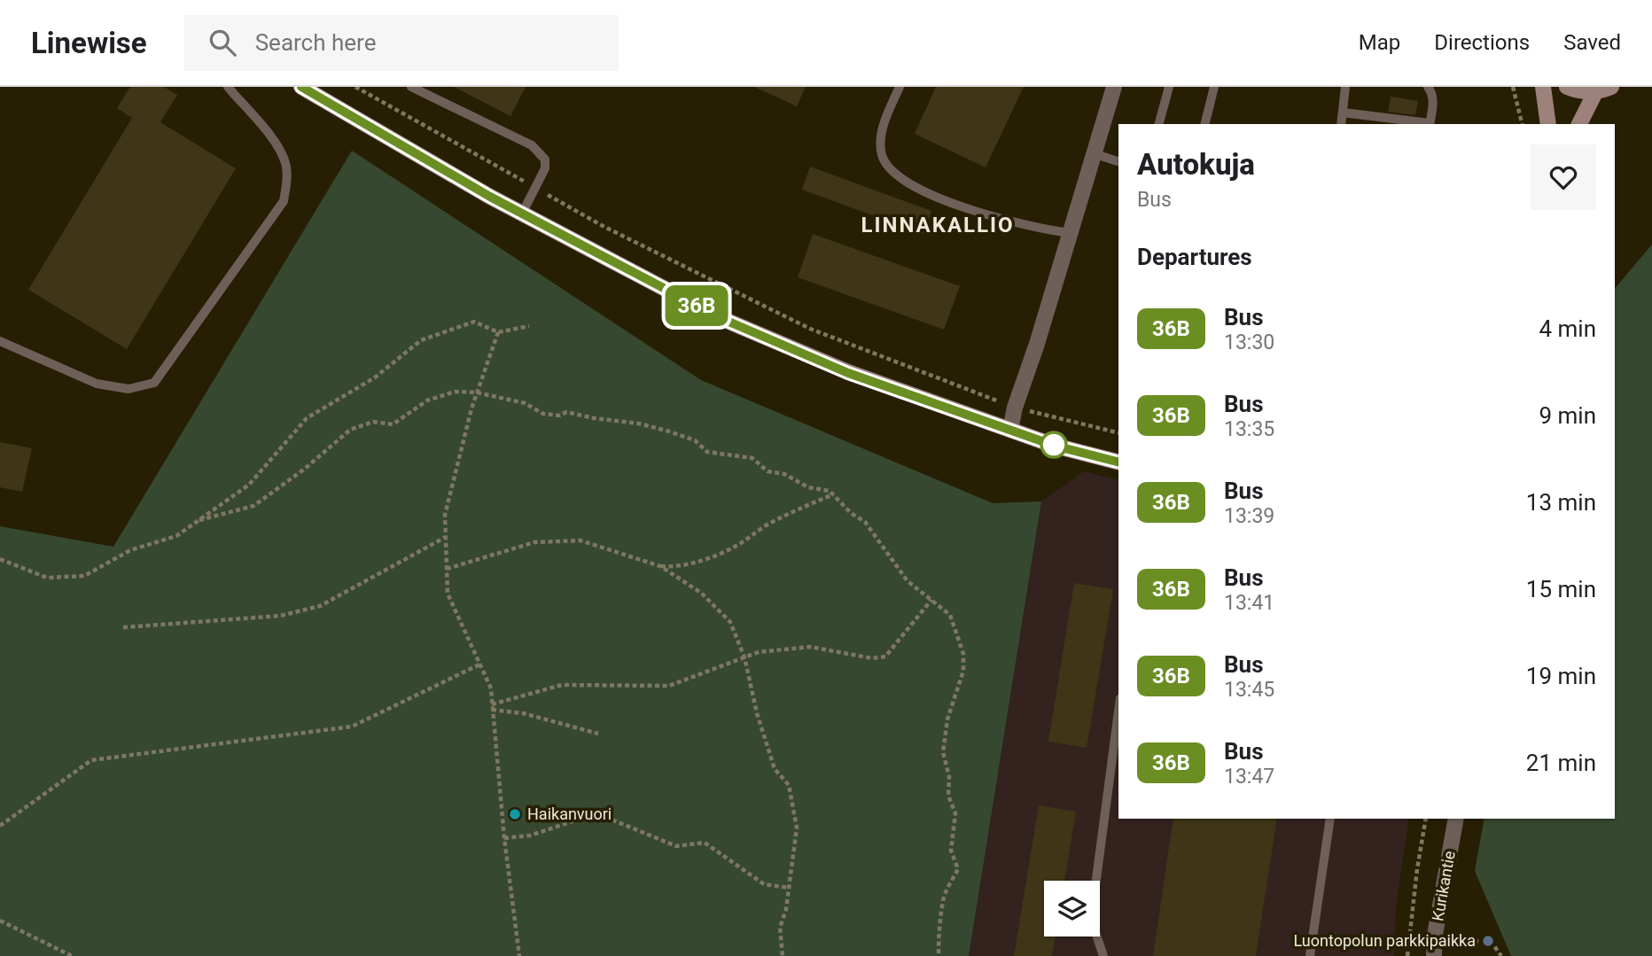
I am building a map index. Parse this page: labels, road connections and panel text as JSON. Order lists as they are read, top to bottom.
{
  "streets": {
    "street": ["Kurikantie"]
  },
  "districts": ["LINNAKALLIO"],
  "places": ["Haikanvuori", "Luontopolun parkkipaikka"],
  "lines": ["bus line 36B"],
  "page": {
    "header": "Linewise",
    "search": "Search here",
    "nav": ["Map", "Directions", "Saved"],
    "on_map": "36B",
    "heading": [
      ["Autokuja", "Bus"],
      "Departures"
    ],
    "list": [
      {
        "mark": "36B",
        "name": "Bus",
        "note": "13:30",
        "value": "4 min"
      },
      {
        "mark": "36B",
        "name": "Bus",
        "note": "13:35",
        "value": "9 min"
      },
      {
        "mark": "36B",
        "name": "Bus",
        "note": "13:39",
        "value": "13 min"
      },
      {
        "mark": "36B",
        "name": "Bus",
        "note": "13:41",
        "value": "15 min"
      },
      {
        "mark": "36B",
        "name": "Bus",
        "note": "13:45",
        "value": "19 min"
      },
      {
        "mark": "36B",
        "name": "Bus",
        "note": "13:47",
        "value": "21 min"
      }
    ]
  }
}
